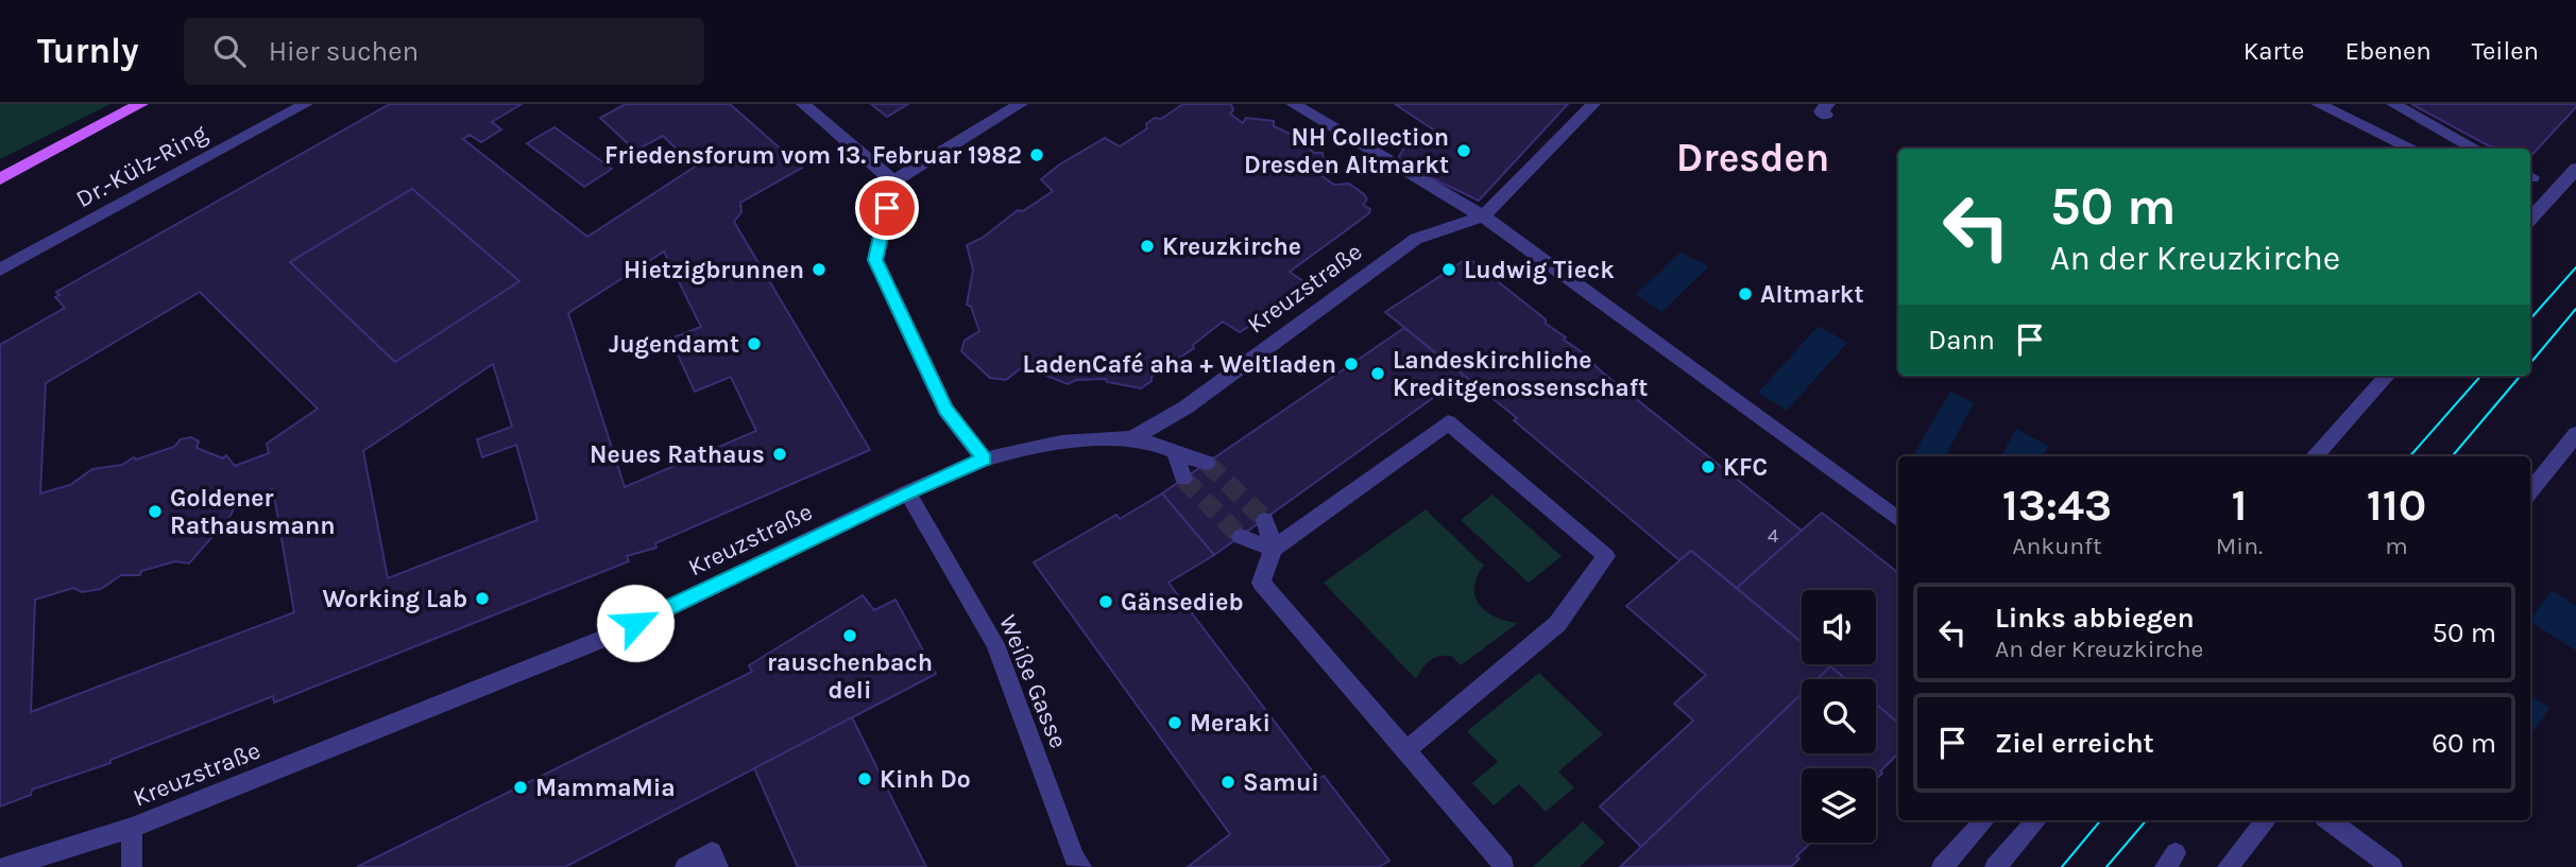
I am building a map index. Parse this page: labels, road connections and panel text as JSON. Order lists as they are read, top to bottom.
{
  "streets": {
    "street": ["Dr.-Külz-Ring", "Kreuzstraße", "Weiße Gasse"]
  },
  "crossings": [
    ["Kreuzstraße", "Weiße Gasse"]
  ],
  "districts": ["Dresden"],
  "places": [
    "NH Collection Dresden Altmarkt",
    "Friedensforum vom 13. Februar 1982",
    "Kreuzkirche",
    "Hietzigbrunnen",
    "Ludwig Tieck",
    "Altmarkt",
    "Jugendamt",
    "LadenCafé aha + Weltladen",
    "Landeskirchliche Kreditgenossenschaft",
    "Neues Rathaus",
    "KFC",
    "Goldener Rathausmann",
    "Working Lab",
    "Gänsedieb",
    "rauschenbach deli",
    "Meraki",
    "Kinh Do",
    "Samui",
    "MammaMia"
  ],
  "house_numbers": ["4"],
  "page": {
    "header": "Turnly",
    "search": "Hier suchen",
    "nav": ["Karte", "Ebenen", "Teilen"],
    "turn": ["50 m", "An der Kreuzkirche"],
    "then": "Dann",
    "eta": [
      "13:43",
      "Ankunft",
      "1",
      "Min.",
      "110",
      "m"
    ],
    "list": [
      {
        "name": "Links abbiegen",
        "note": "An der Kreuzkirche",
        "value": "50 m"
      },
      {
        "name": "Ziel erreicht",
        "value": "60 m"
      }
    ]
  }
}
